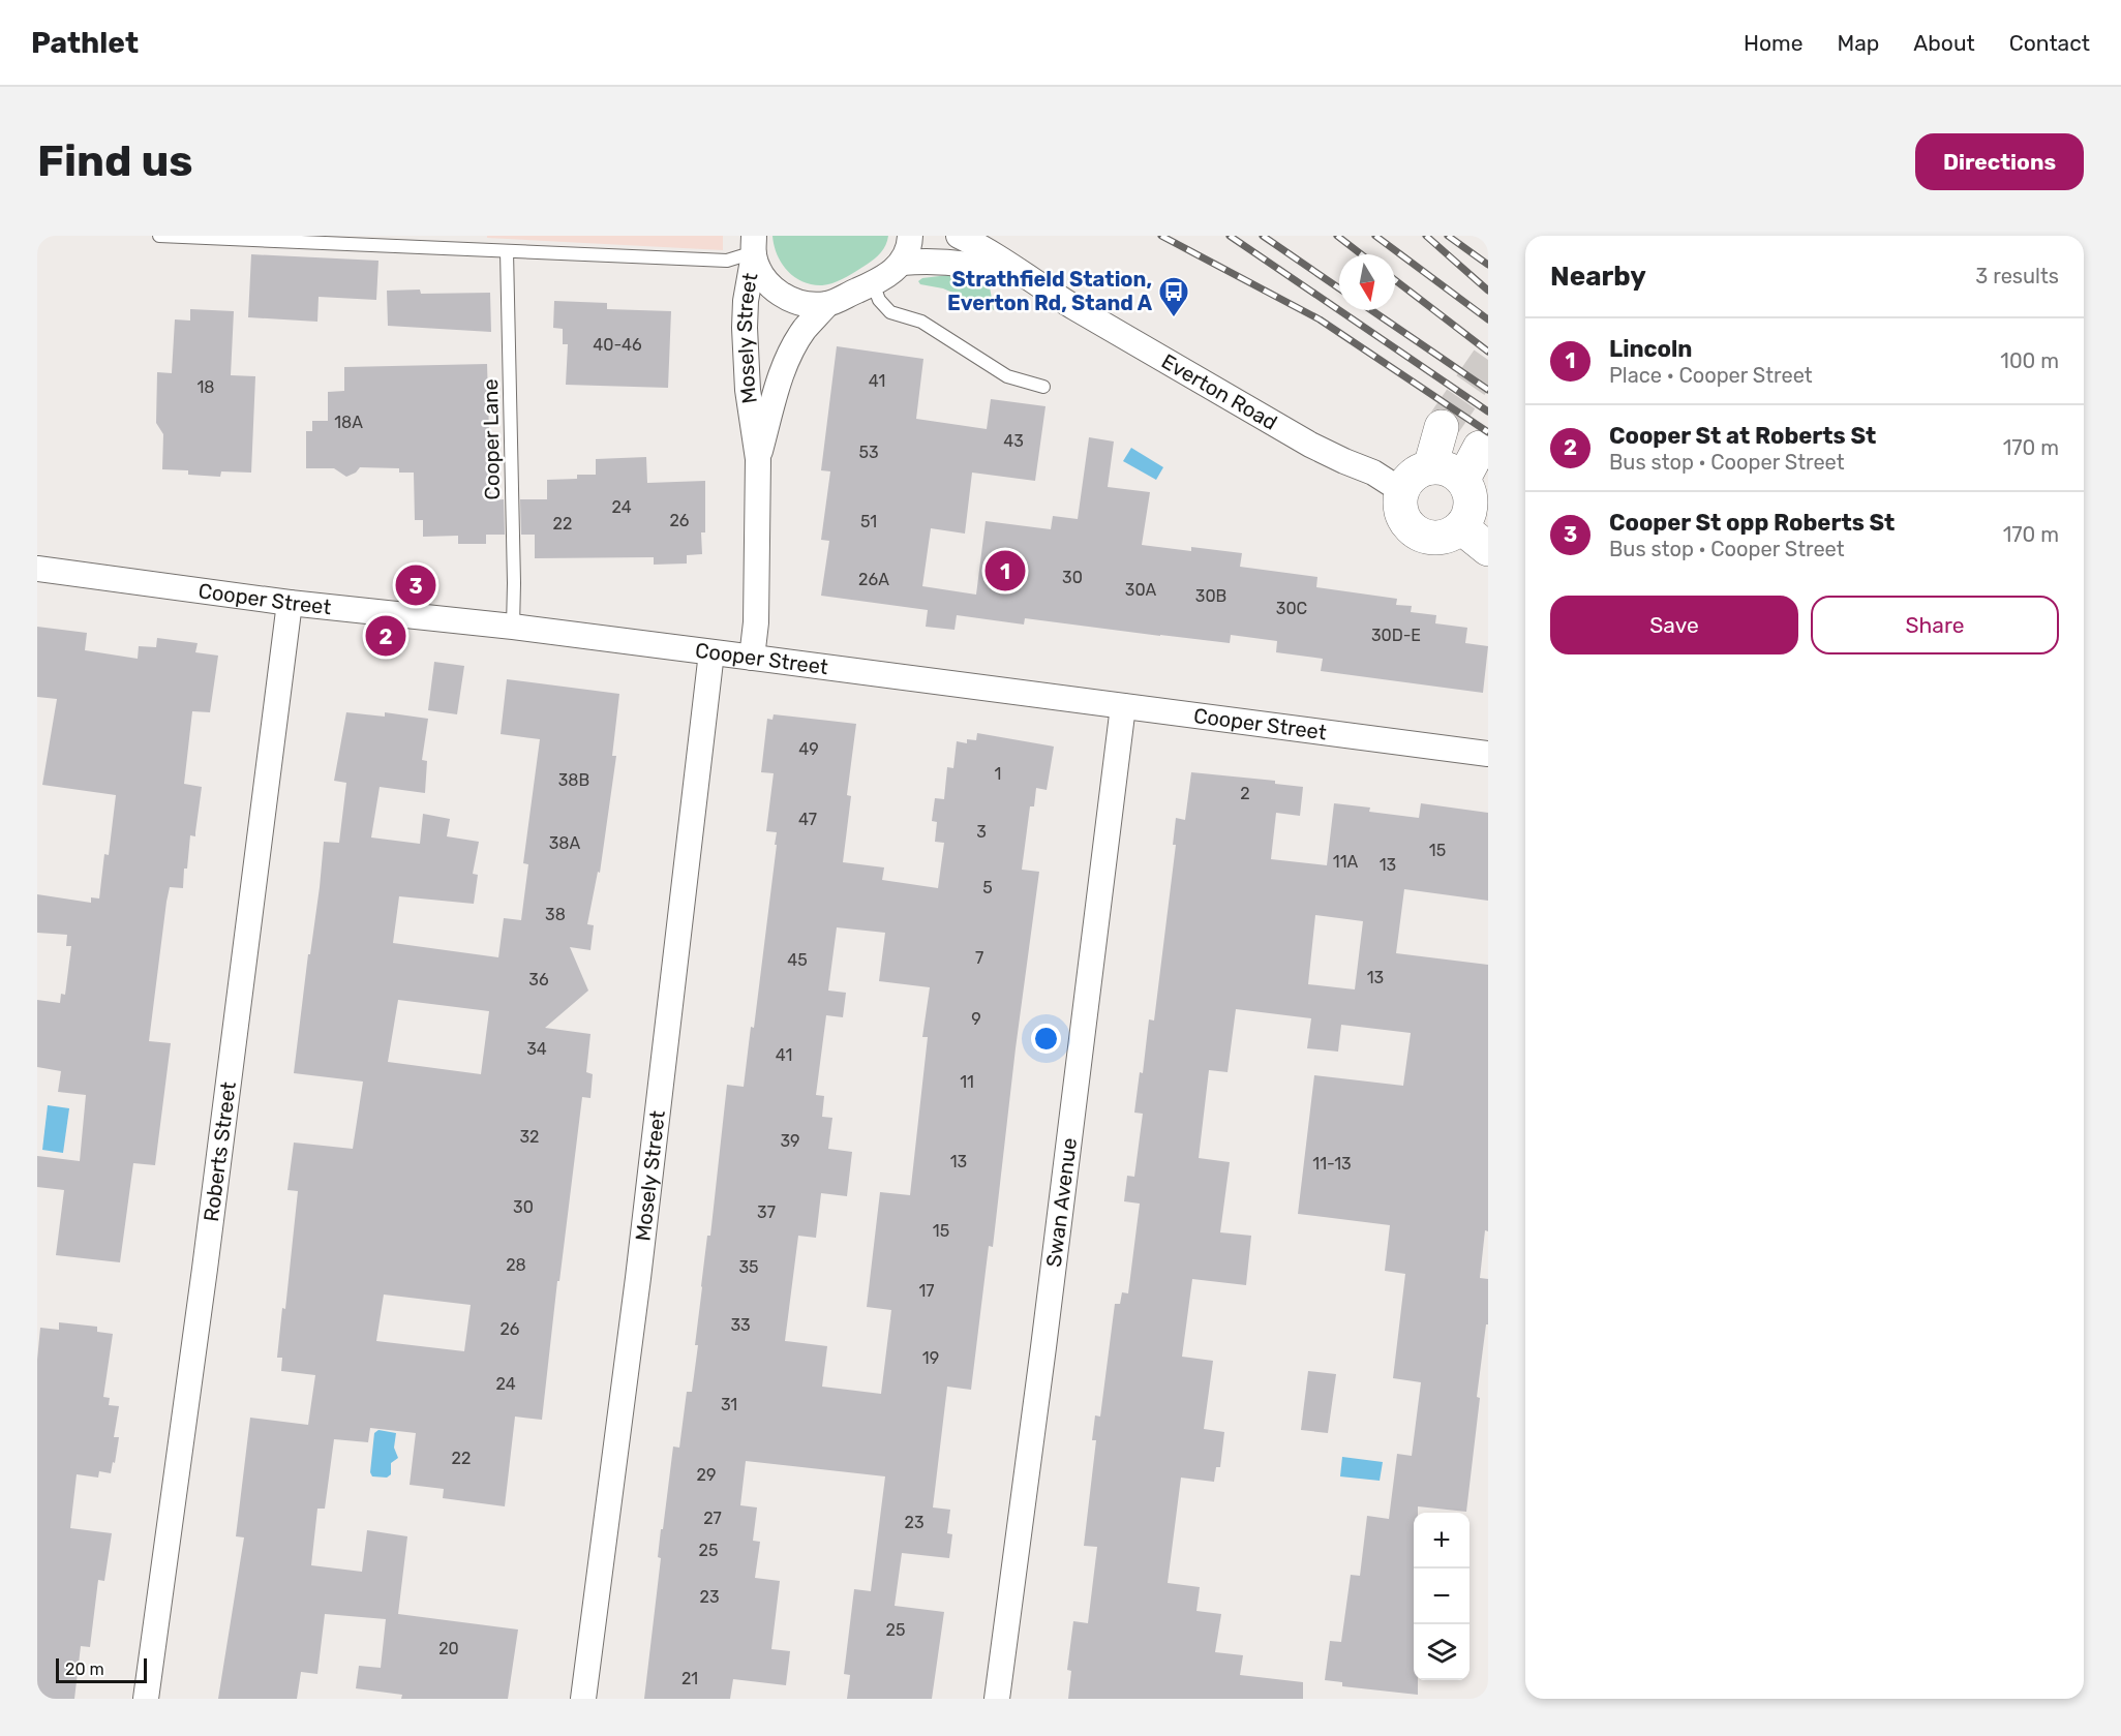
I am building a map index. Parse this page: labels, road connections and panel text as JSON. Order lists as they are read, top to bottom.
{
  "streets": {
    "street": [
      "Mosely Street",
      "Everton Road",
      "Cooper Street",
      "Roberts Street",
      "Swan Avenue"
    ],
    "lane": ["Cooper Lane"]
  },
  "crossings": [
    ["Mosely Street", "Cooper Street"],
    ["Cooper Lane", "Cooper Street"],
    ["Cooper Street", "Roberts Street"],
    ["Cooper Street", "Swan Avenue"]
  ],
  "places": {
    "bus stop": ["Strathfield Station, Everton Rd, Stand A"]
  },
  "house_numbers": [
    "40-46",
    "41",
    "18",
    "18A",
    "43",
    "53",
    "24",
    "26",
    "51",
    "22",
    "30",
    "26A",
    "30A",
    "30B",
    "30C",
    "30D-E",
    "49",
    "1",
    "38B",
    "2",
    "47",
    "3",
    "38A",
    "15",
    "11A",
    "13",
    "5",
    "38",
    "7",
    "45",
    "13",
    "36",
    "9",
    "34",
    "41",
    "11",
    "32",
    "39",
    "13",
    "11-13",
    "30",
    "37",
    "15",
    "28",
    "35",
    "17",
    "33",
    "26",
    "19",
    "24",
    "31",
    "22",
    "29",
    "27",
    "23",
    "25",
    "23",
    "25",
    "20",
    "21"
  ],
  "scale_bar": "20 m",
  "north": "bottom",
  "page": {
    "header": "Pathlet",
    "nav": [
      "Home",
      "Map",
      "About",
      "Contact"
    ],
    "buttons": [
      "Directions",
      ["Save", "Share"]
    ],
    "title": "Find us",
    "heading": ["Nearby", "3 results"],
    "list": [
      {
        "mark": "1",
        "name": "Lincoln",
        "note": "Place · Cooper Street",
        "value": "100 m"
      },
      {
        "mark": "2",
        "name": "Cooper St at Roberts St",
        "note": "Bus stop · Cooper Street",
        "value": "170 m"
      },
      {
        "mark": "3",
        "name": "Cooper St opp Roberts St",
        "note": "Bus stop · Cooper Street",
        "value": "170 m"
      }
    ],
    "pins": ["1", "3", "2"],
    "map_buttons": ["+", "−"],
    "scale": "20 m"
  }
}
